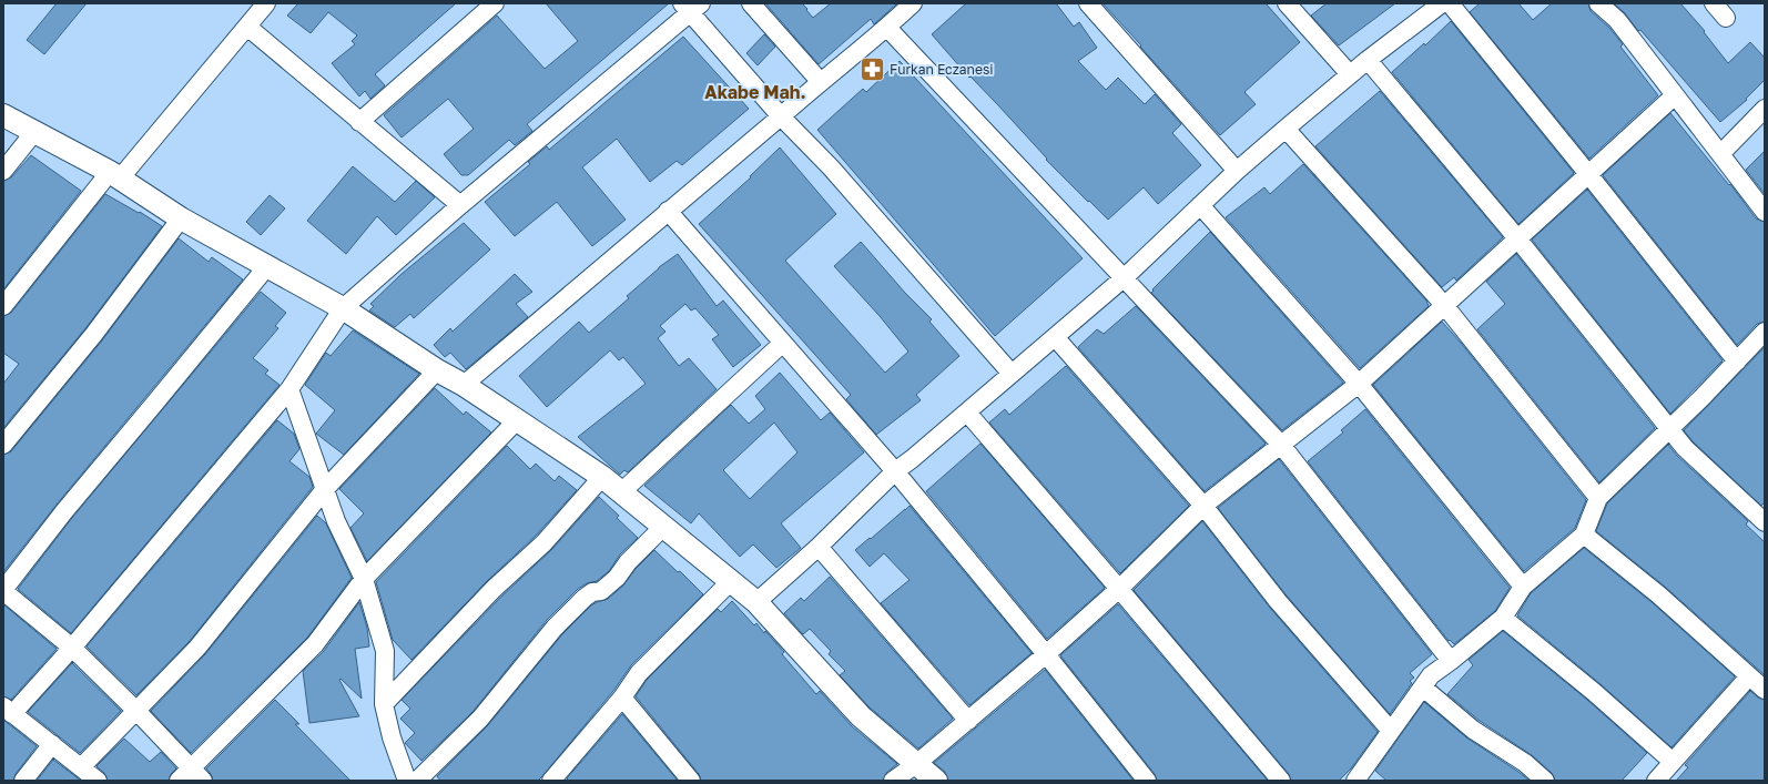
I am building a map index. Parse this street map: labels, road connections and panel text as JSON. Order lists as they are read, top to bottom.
{
  "districts": ["Akabe Mah."],
  "places": {
    "pharmacy": ["Furkan Eczanesi"]
  }
}
